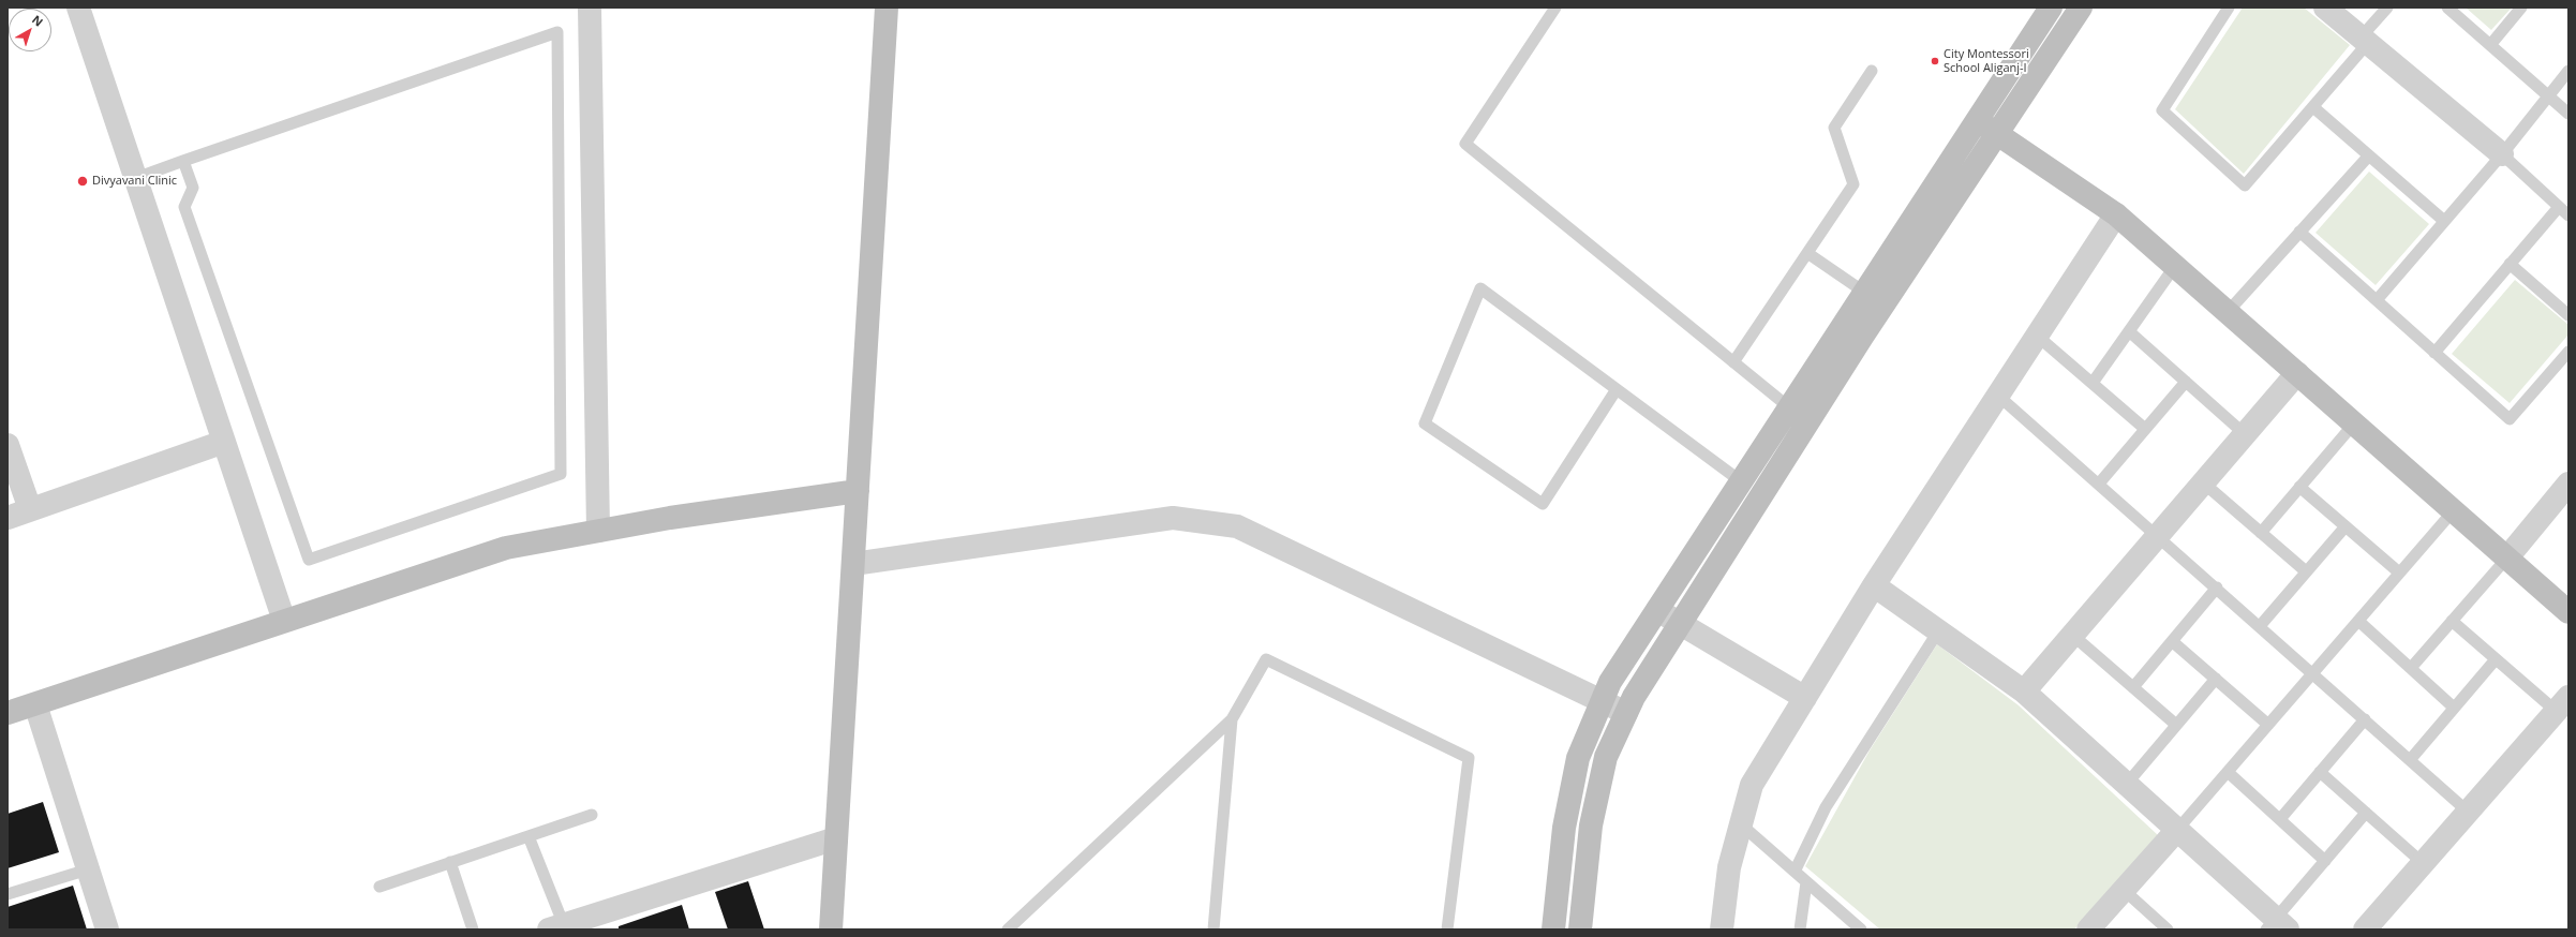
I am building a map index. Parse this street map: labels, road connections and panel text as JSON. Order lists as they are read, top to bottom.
{
  "places": ["City Montessori School Aliganj-I", "Divyavani Clinic"],
  "north": "top right"
}
